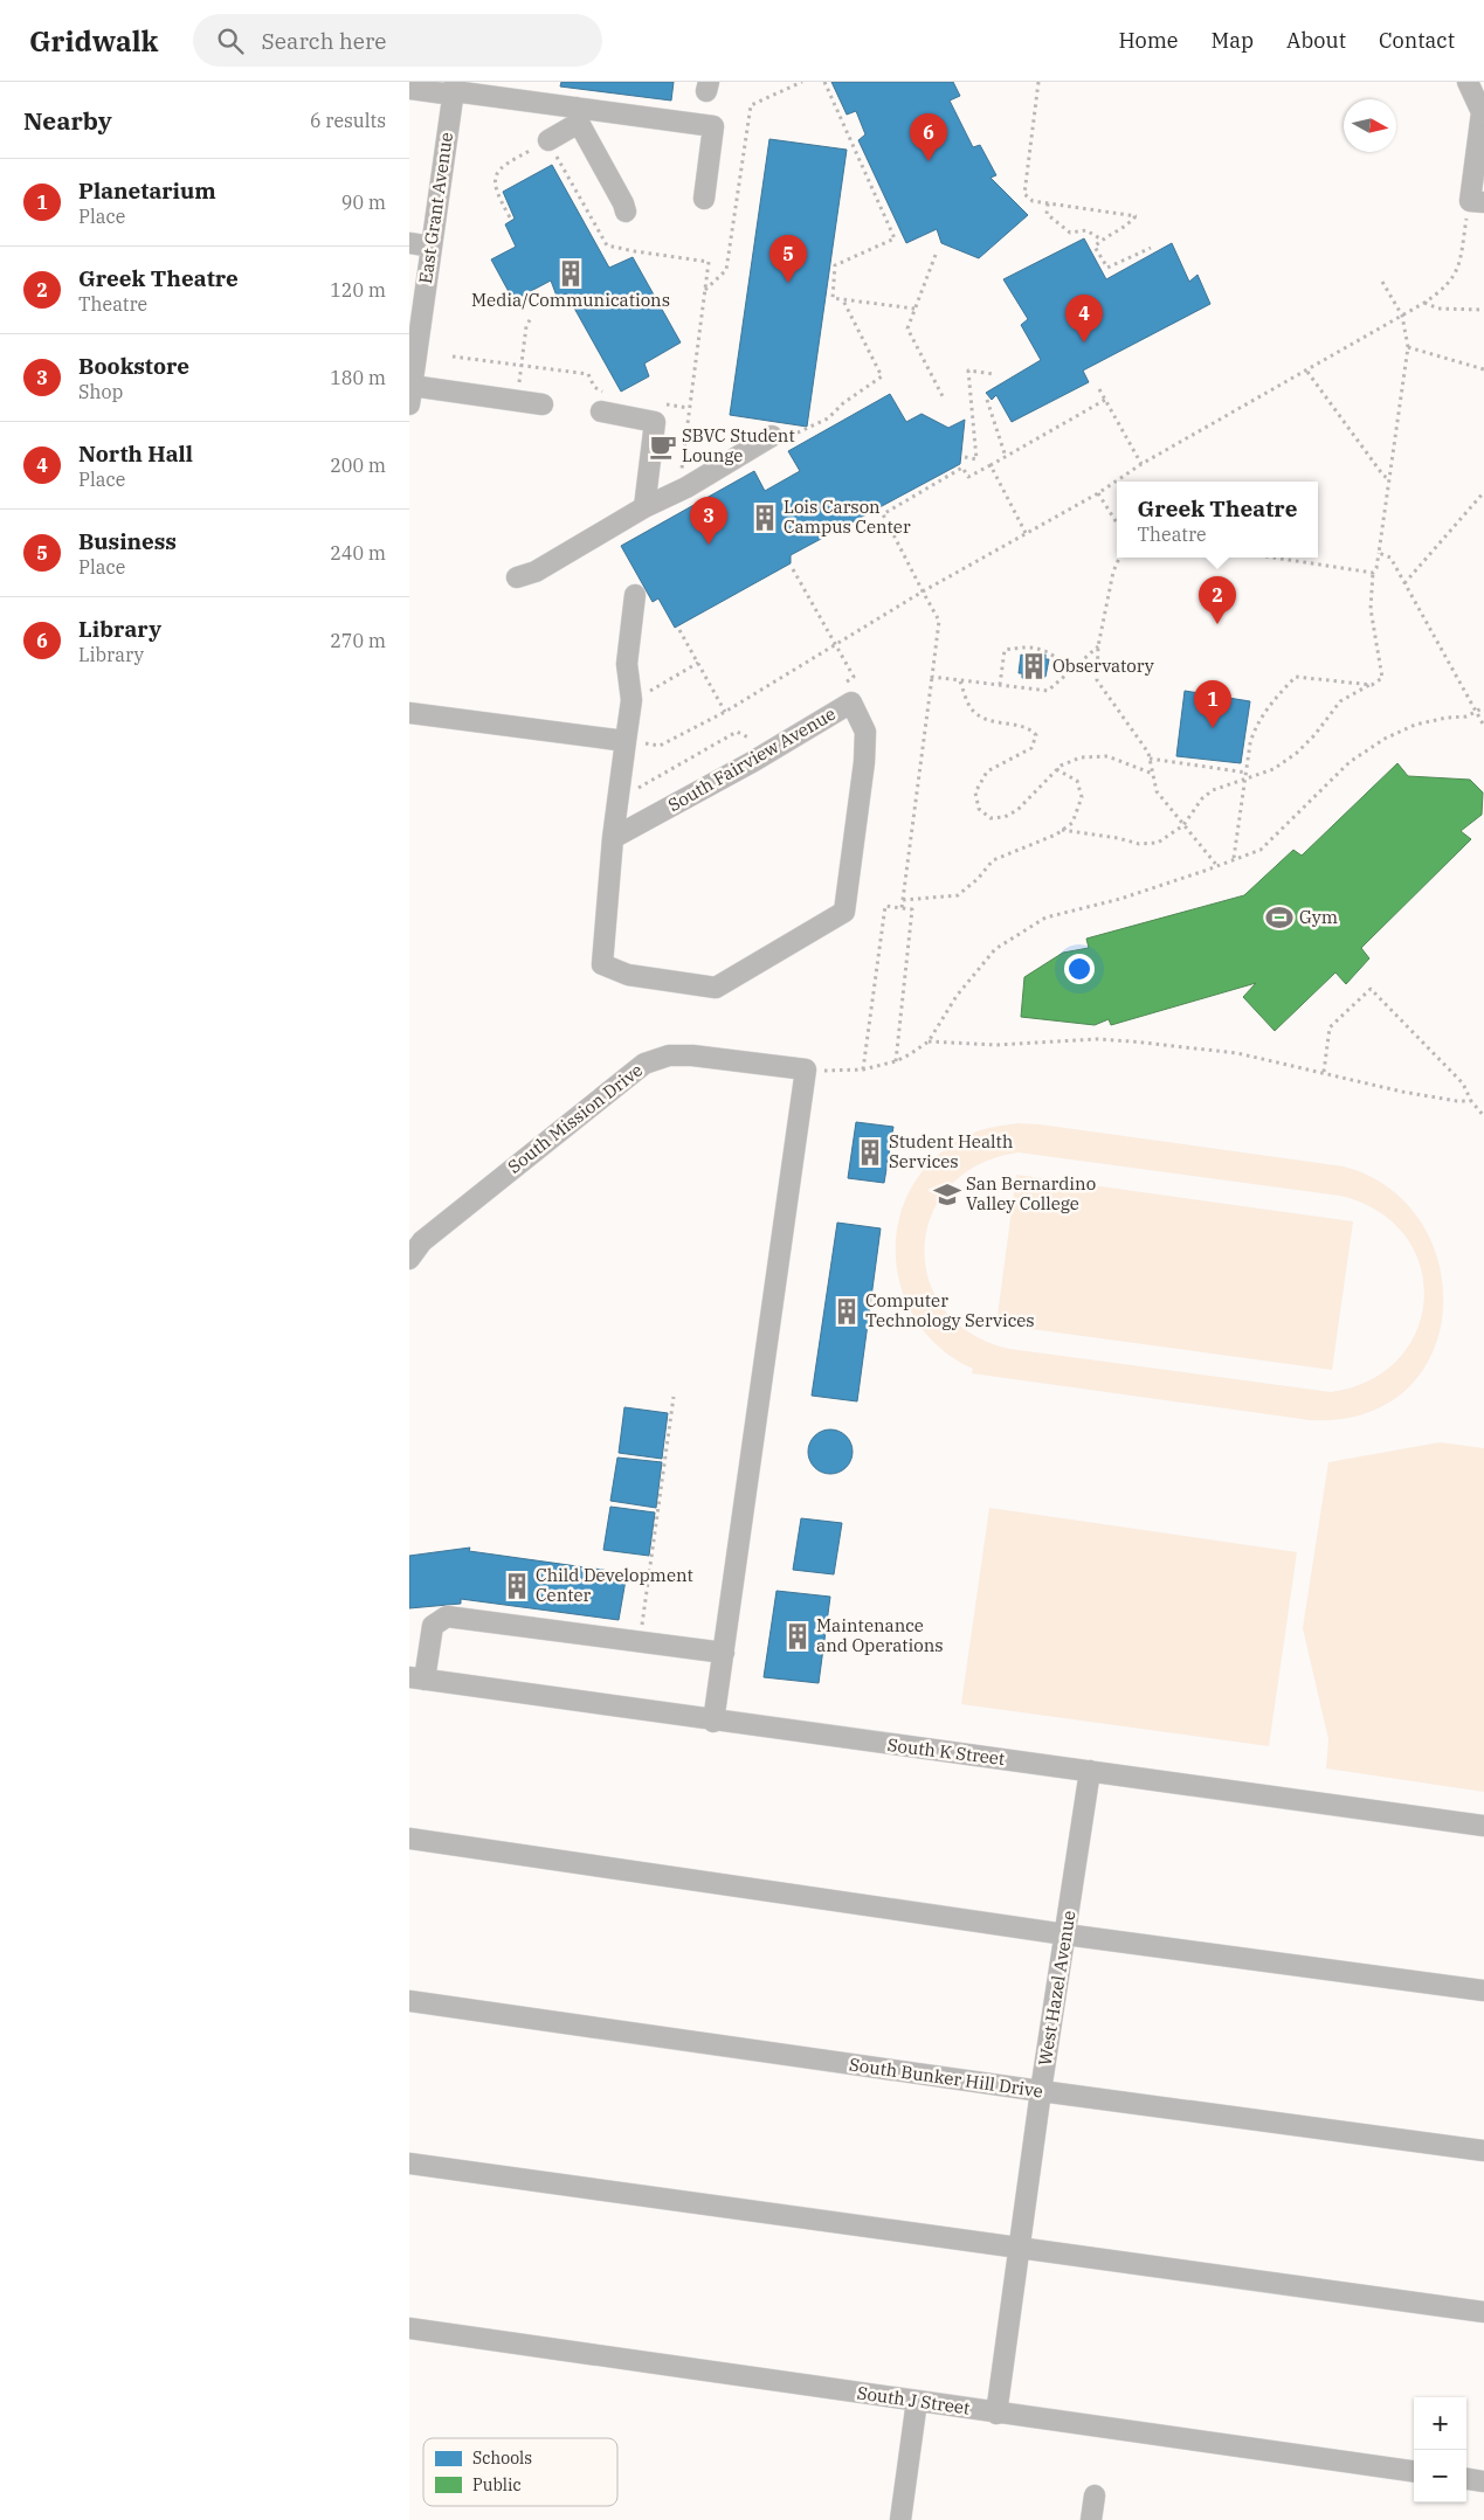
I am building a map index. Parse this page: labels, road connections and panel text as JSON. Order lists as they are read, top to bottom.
{
  "streets": {
    "street": [
      "East Grant Avenue",
      "South Fairview Avenue",
      "South Mission Drive",
      "South K Street",
      "West Hazel Avenue",
      "South Bunker Hill Drive",
      "South J Street"
    ]
  },
  "crossings": [
    ["South K Street", "West Hazel Avenue"],
    ["West Hazel Avenue", "South Bunker Hill Drive"],
    ["West Hazel Avenue", "South J Street"]
  ],
  "places": {
    "building": [
      "Media/Communications",
      "Lois Carson Campus Center",
      "Observatory",
      "Student Health Services",
      "Computer Technology Services",
      "Child Development Center",
      "Maintenance and Operations"
    ],
    "cafe": ["SBVC Student Lounge"],
    "sports": ["Gym"],
    "school or university": ["San Bernardino Valley College"]
  },
  "legend": ["Schools", "Public"],
  "north": "right",
  "page": {
    "header": "Gridwalk",
    "search": "Search here",
    "nav": [
      "Home",
      "Map",
      "About",
      "Contact"
    ],
    "heading": ["Nearby", "6 results"],
    "pins": [
      "6",
      "5",
      "4",
      "3",
      "2",
      "1"
    ],
    "list": [
      {
        "mark": "1",
        "name": "Planetarium",
        "note": "Place",
        "value": "90 m"
      },
      {
        "mark": "2",
        "name": "Greek Theatre",
        "note": "Theatre",
        "value": "120 m"
      },
      {
        "mark": "3",
        "name": "Bookstore",
        "note": "Shop",
        "value": "180 m"
      },
      {
        "mark": "4",
        "name": "North Hall",
        "note": "Place",
        "value": "200 m"
      },
      {
        "mark": "5",
        "name": "Business",
        "note": "Place",
        "value": "240 m"
      },
      {
        "mark": "6",
        "name": "Library",
        "note": "Library",
        "value": "270 m"
      }
    ],
    "popup": ["Greek Theatre", "Theatre"],
    "map_buttons": ["+", "−"]
  }
}
